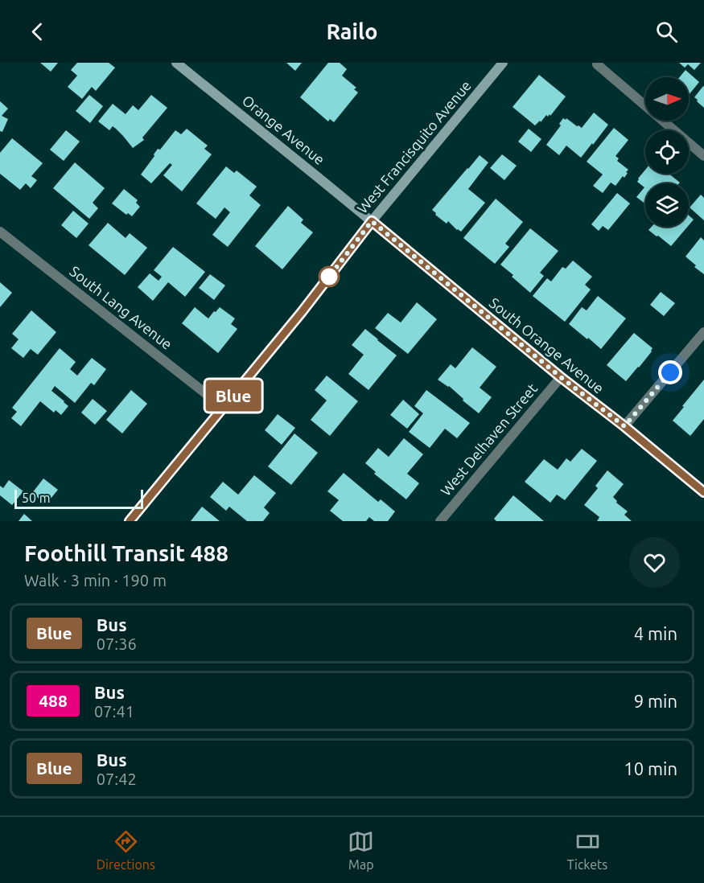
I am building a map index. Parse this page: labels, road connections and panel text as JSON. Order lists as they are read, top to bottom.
{
  "streets": {
    "street": [
      "Orange Avenue",
      "West Francisquito Avenue",
      "South Lang Avenue",
      "South Orange Avenue",
      "West Delhaven Street"
    ]
  },
  "crossings": [
    ["Orange Avenue", "West Francisquito Avenue"],
    ["Orange Avenue", "South Orange Avenue"],
    ["West Francisquito Avenue", "South Lang Avenue"],
    ["West Francisquito Avenue", "South Orange Avenue"],
    ["South Orange Avenue", "West Delhaven Street"]
  ],
  "lines": ["bus line Blue"],
  "scale_bar": "50 m",
  "north": "right",
  "page": {
    "header": "Railo",
    "on_map": "Blue",
    "scale": "50 m",
    "heading": ["Foothill Transit 488", "Walk · 3 min · 190 m"],
    "list": [
      {
        "mark": "Blue",
        "name": "Bus",
        "note": "07:36",
        "value": "4 min"
      },
      {
        "mark": "488",
        "name": "Bus",
        "note": "07:41",
        "value": "9 min"
      },
      {
        "mark": "Blue",
        "name": "Bus",
        "note": "07:42",
        "value": "10 min"
      }
    ],
    "tabs": ["Directions", "Map", "Tickets"]
  }
}
